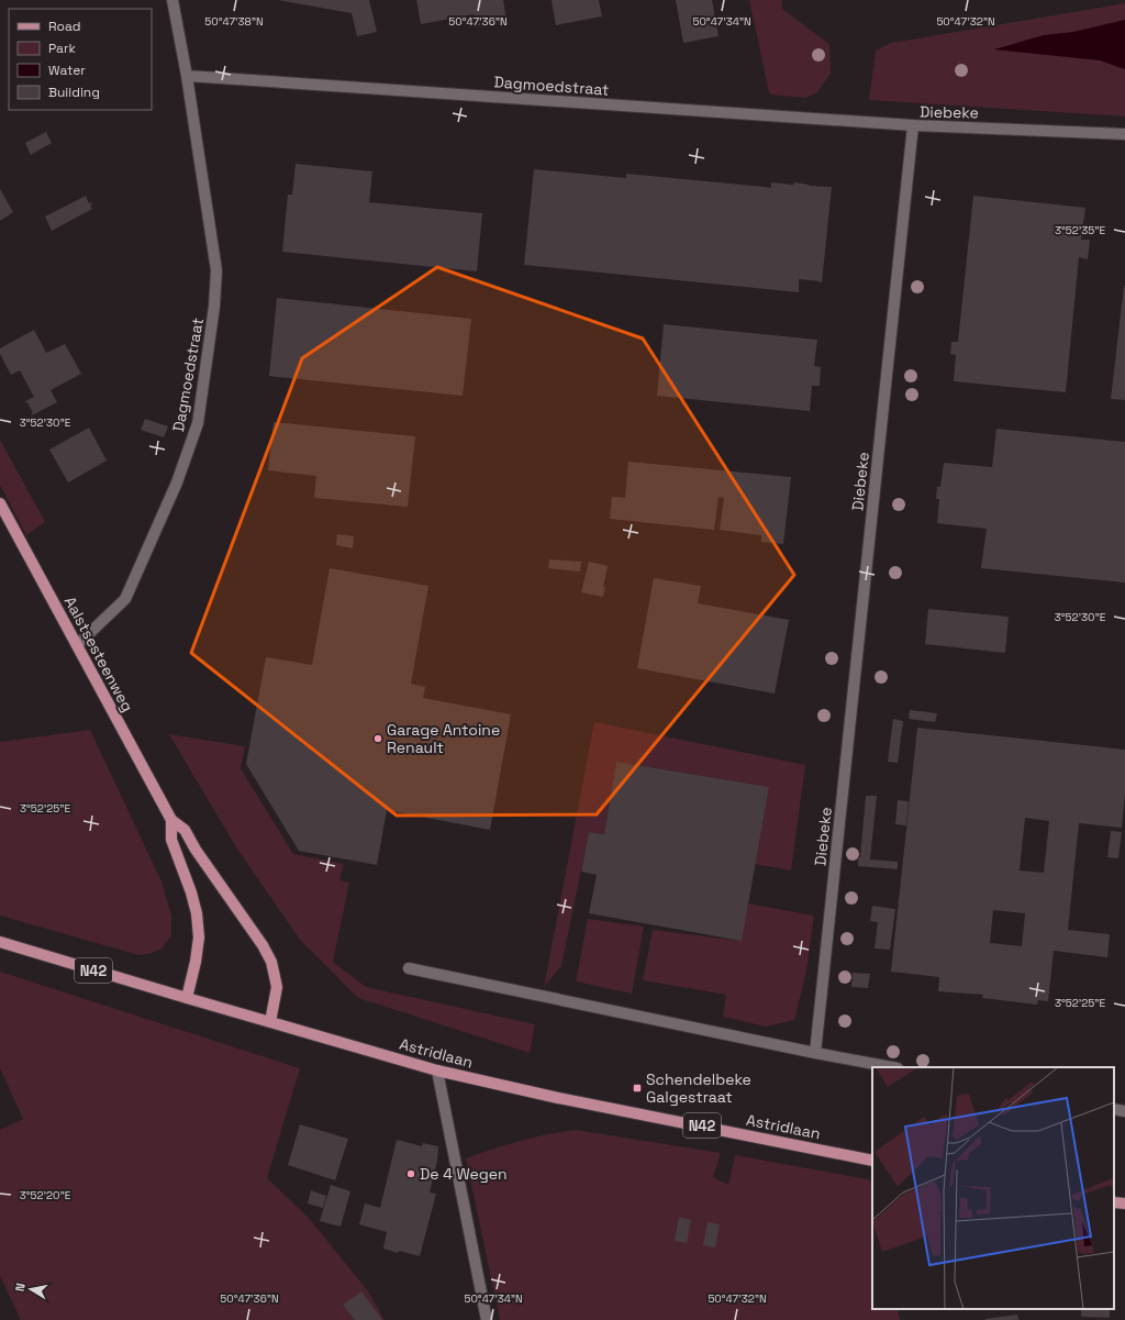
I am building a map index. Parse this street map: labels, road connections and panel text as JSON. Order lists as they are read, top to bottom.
{
  "streets": {
    "main road": ["Aalstsesteenweg", "N42", "Astridlaan"],
    "street": ["Dagmoedstraat", "Diebeke"]
  },
  "crossings": [
    ["Dagmoedstraat", "Diebeke"],
    ["Dagmoedstraat", "Aalstsesteenweg"],
    ["Aalstsesteenweg", "Astridlaan"]
  ],
  "places": {
    "other": ["Garage Antoine Renault", "De 4 Wegen"],
    "transit": ["Schendelbeke Galgestraat"]
  },
  "legend": [
    "Road",
    "Park",
    "Water",
    "Building"
  ],
  "north": "left",
  "coordinates": [
    "50°47'38\"N",
    "50°47'36\"N",
    "50°47'34\"N",
    "50°47'32\"N",
    "3°52'35\"E",
    "3°52'30\"E",
    "3°52'25\"E",
    "3°52'20\"E"
  ]
}
